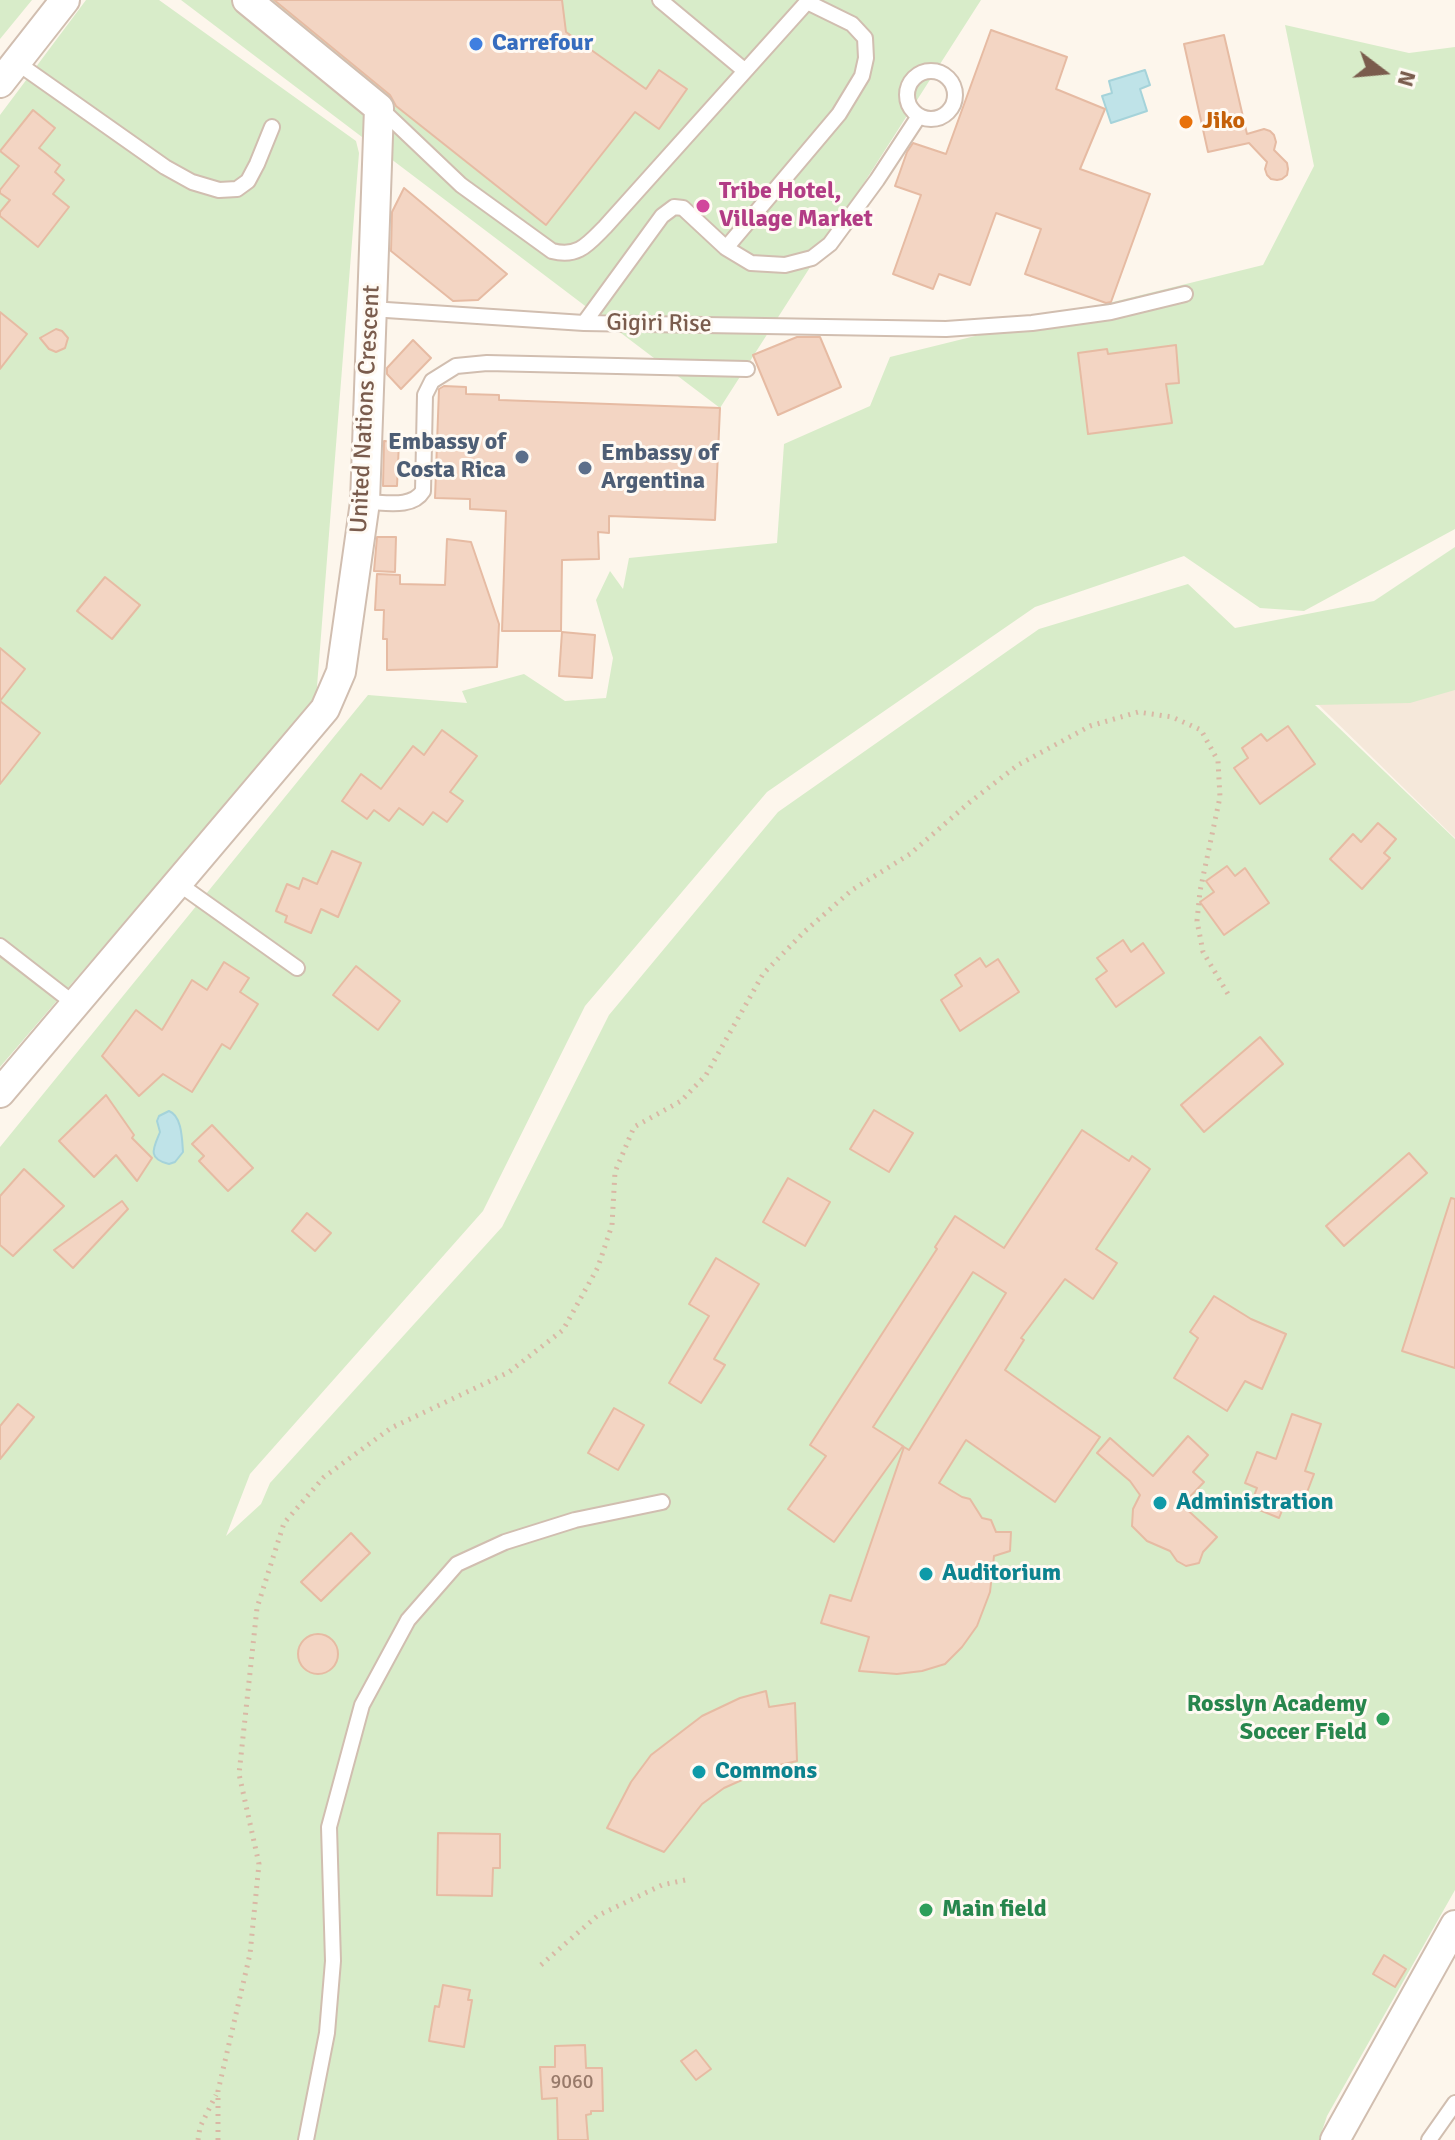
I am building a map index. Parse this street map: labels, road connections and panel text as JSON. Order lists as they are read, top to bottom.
{
  "streets": {
    "street": ["United Nations Crescent"],
    "lane": ["Gigiri Rise"]
  },
  "crossings": [
    ["Gigiri Rise", "United Nations Crescent"]
  ],
  "places": [
    "Carrefour",
    "Jiko",
    "Tribe Hotel, Village Market",
    "Embassy of Costa Rica",
    "Embassy of Argentina",
    "Administration",
    "Auditorium",
    "Rosslyn Academy Soccer Field",
    "Commons",
    "Main field"
  ],
  "house_numbers": ["9060"],
  "north": "right"
}
